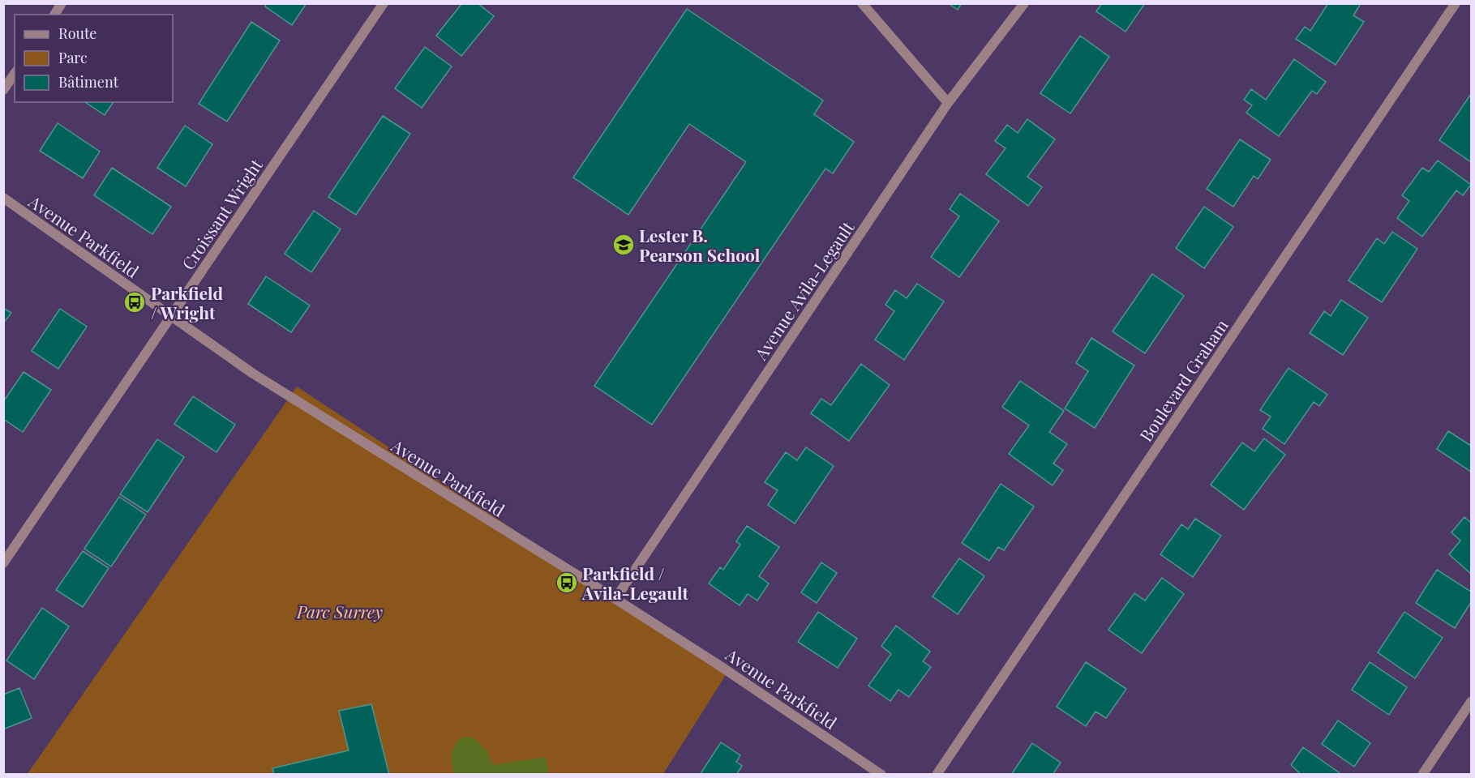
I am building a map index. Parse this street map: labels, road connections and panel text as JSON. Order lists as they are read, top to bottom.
{
  "streets": {
    "street": [
      "Croissant Wright",
      "Avenue Parkfield",
      "Avenue Avila-Legault",
      "Boulevard Graham"
    ]
  },
  "crossings": [
    ["Croissant Wright", "Avenue Parkfield"],
    ["Avenue Parkfield", "Avenue Avila-Legault"]
  ],
  "parks": ["Parc Surrey"],
  "places": {
    "school or university": ["Lester B. Pearson School"],
    "bus stop": ["Parkfield / Wright", "Parkfield / Avila-Legault"]
  },
  "legend": ["Route", "Parc", "Bâtiment"]
}
